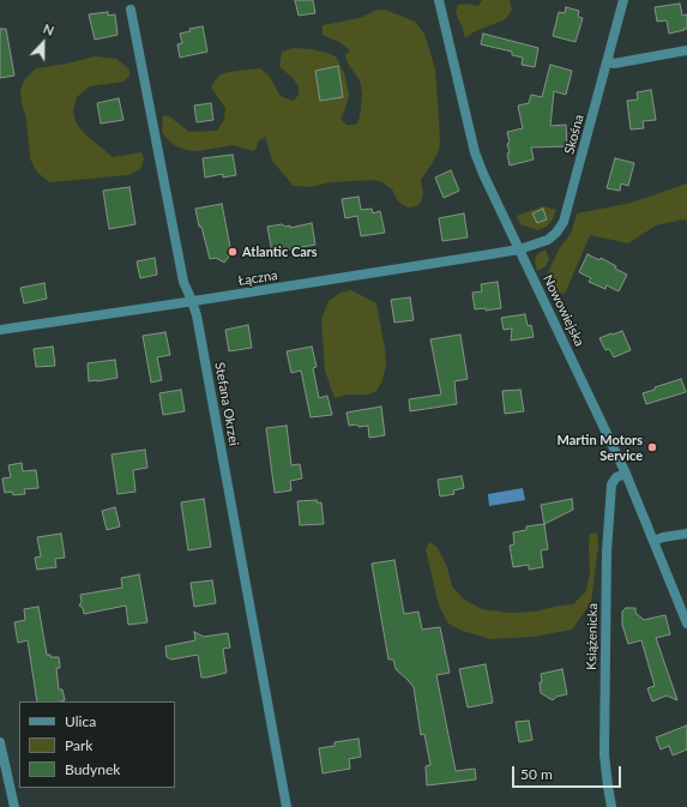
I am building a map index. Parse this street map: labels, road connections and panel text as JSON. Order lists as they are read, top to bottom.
{
  "streets": {
    "street": [
      "Skośna",
      "Łączna",
      "Nowowiejska",
      "Stefana Okrzei",
      "Książenicka"
    ]
  },
  "crossings": [
    ["Skośna", "Łączna"],
    ["Skośna", "Nowowiejska"],
    ["Łączna", "Nowowiejska"],
    ["Łączna", "Stefana Okrzei"],
    ["Nowowiejska", "Książenicka"]
  ],
  "places": ["Atlantic Cars", "Martin Motors Service"],
  "legend": ["Ulica", "Park", "Budynek"],
  "scale_bar": "50 m",
  "north": "top"
}
